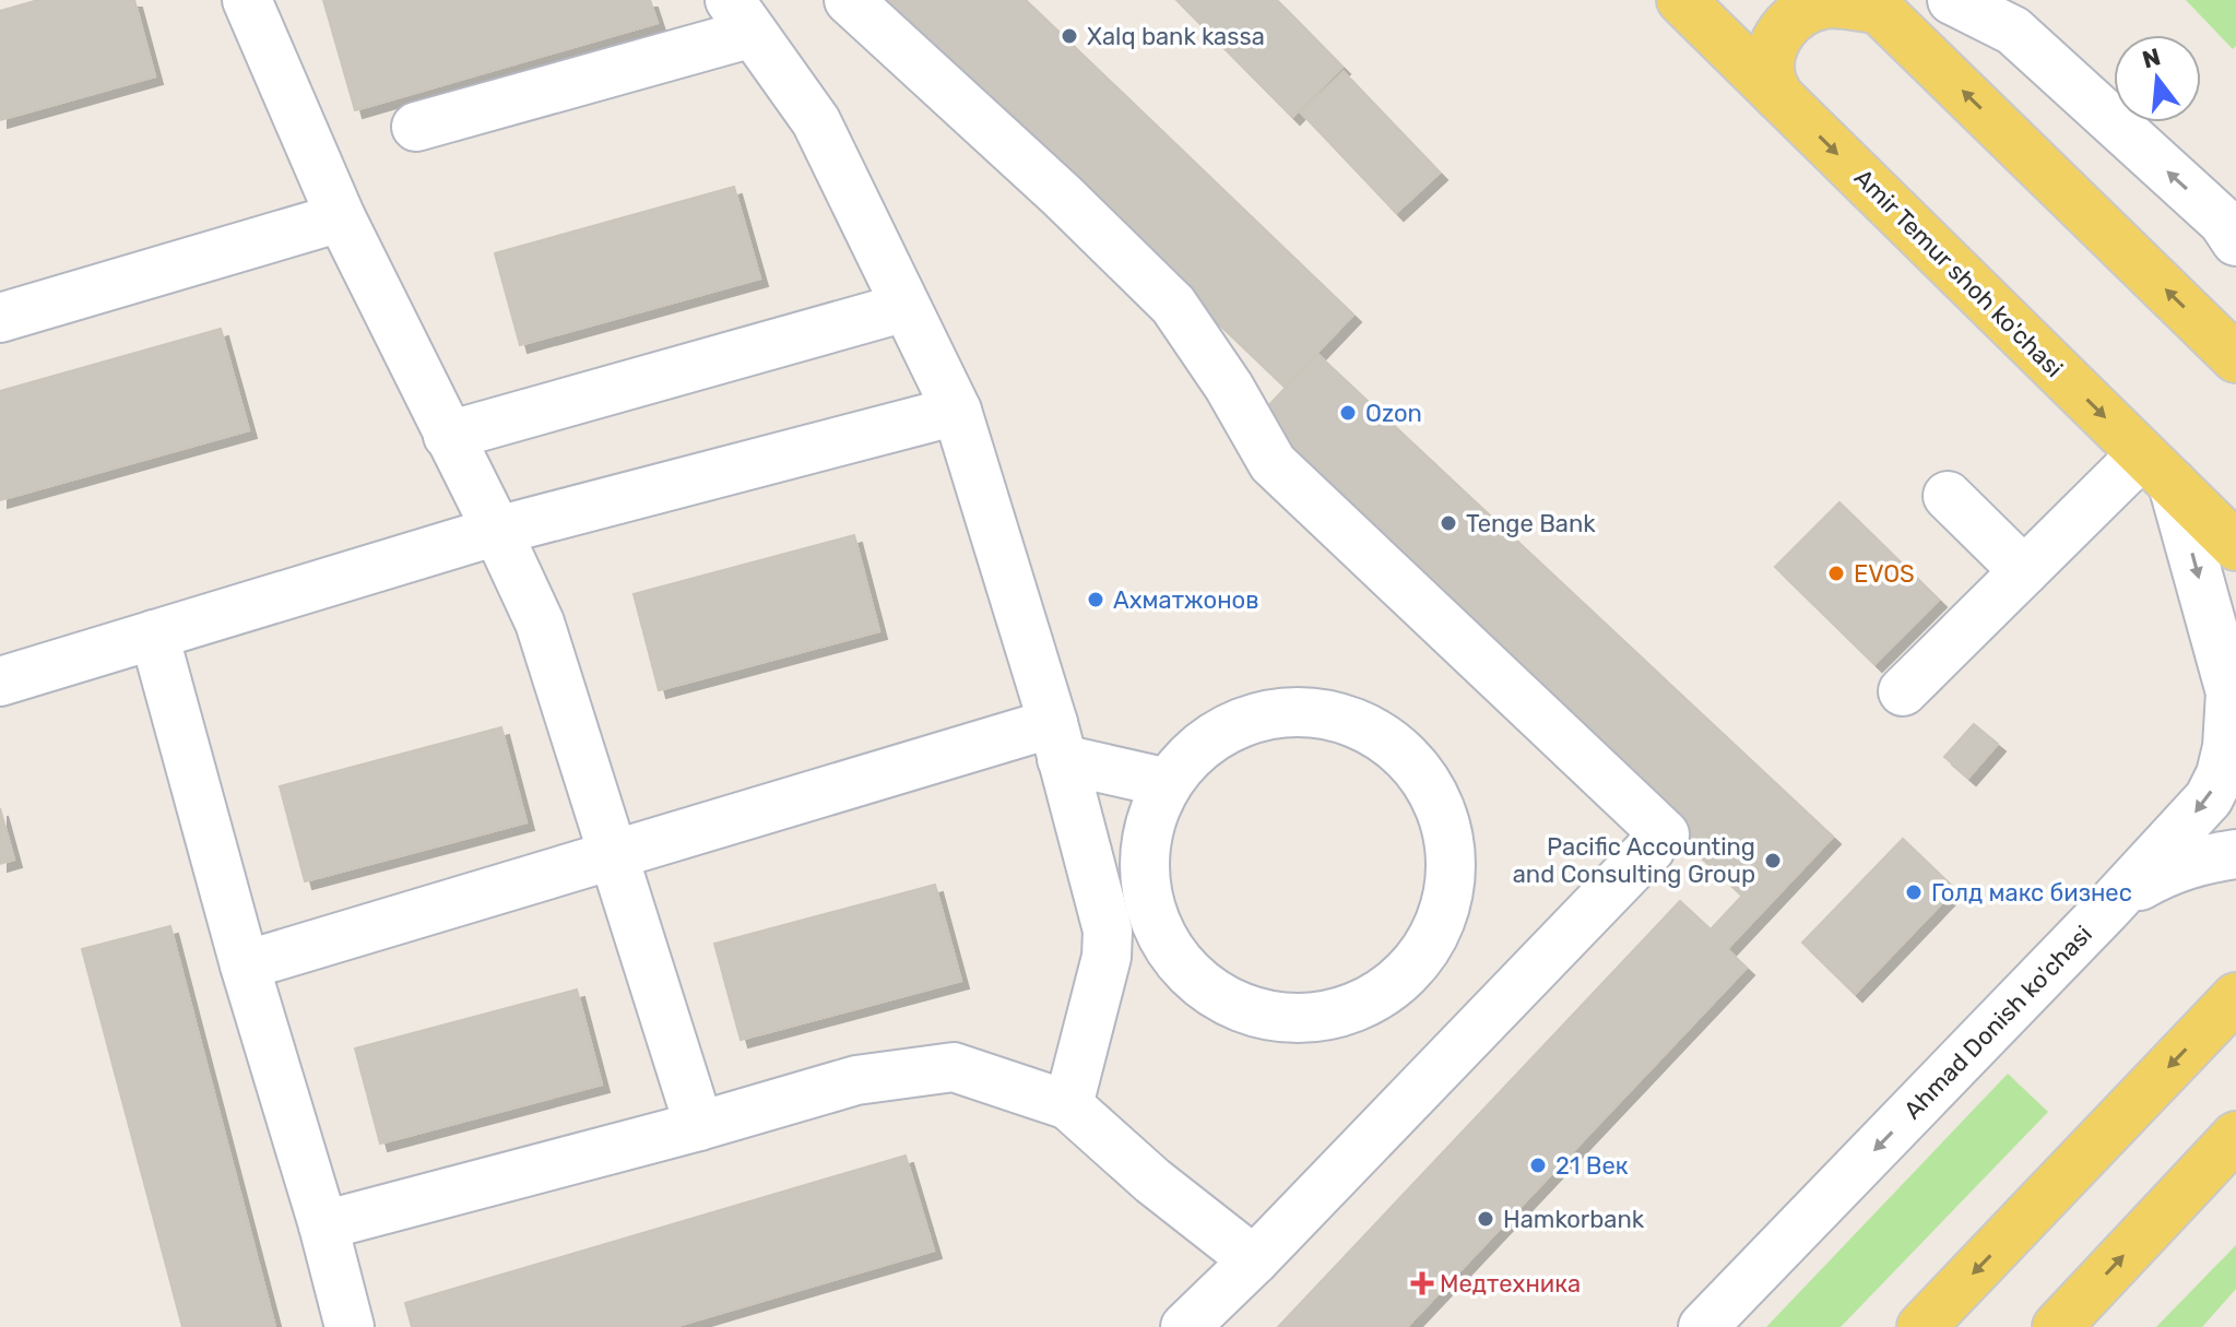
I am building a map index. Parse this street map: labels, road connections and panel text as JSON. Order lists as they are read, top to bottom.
{
  "streets": {
    "main road": ["Amir Temur shoh ko'chasi"],
    "street": ["Ahmad Donish ko'chasi"]
  },
  "crossings": [
    ["Amir Temur shoh ko'chasi", "Ahmad Donish ko'chasi"]
  ],
  "places": {
    "other": [
      "Xalq bank kassa",
      "Ozon",
      "Tenge Bank",
      "EVOS",
      "Ахматжонов",
      "Pacific Accounting and Consulting Group",
      "Голд макс бизнес",
      "21 Век",
      "Hamkorbank"
    ],
    "health": ["Медтехника"]
  },
  "north": "top"
}
